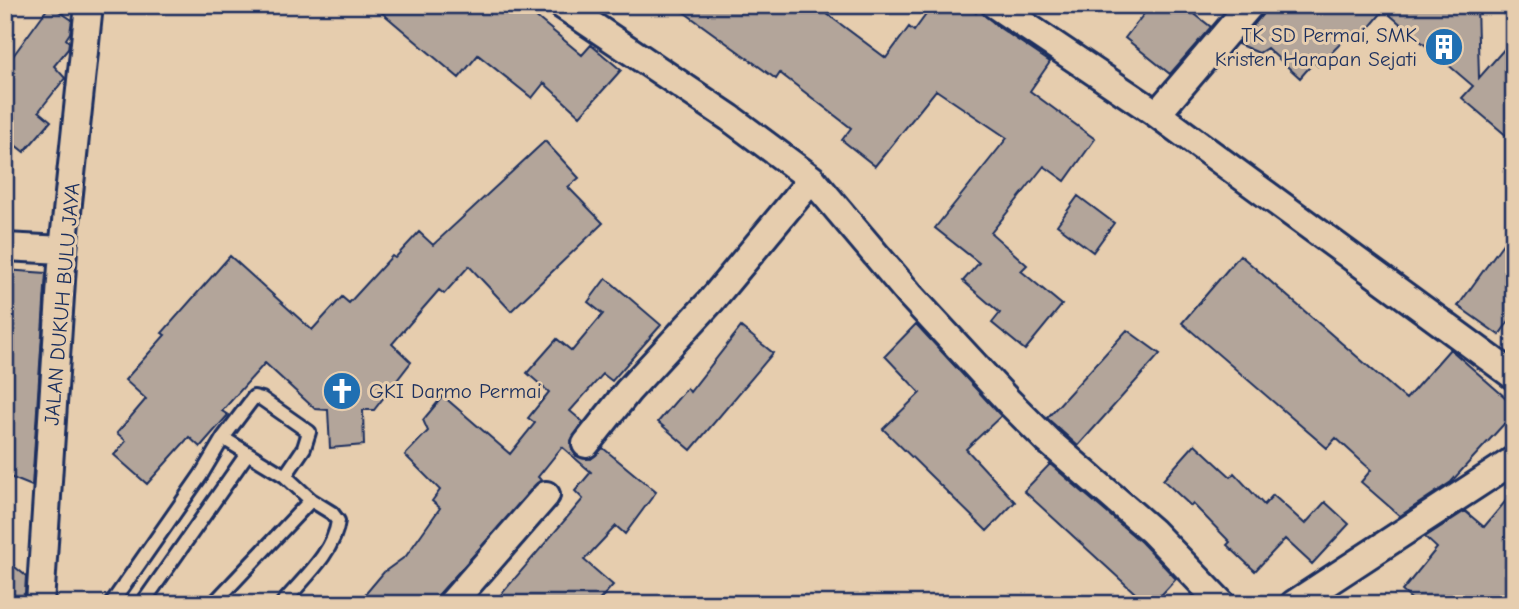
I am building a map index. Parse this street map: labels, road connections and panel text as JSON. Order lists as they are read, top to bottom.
{
  "streets": {
    "street": ["JALAN DUKUH BULU JAYA"]
  },
  "places": {
    "building": ["TK SD Permai, SMK Kristen Harapan Sejati"],
    "church": ["GKI Darmo Permai"]
  }
}
